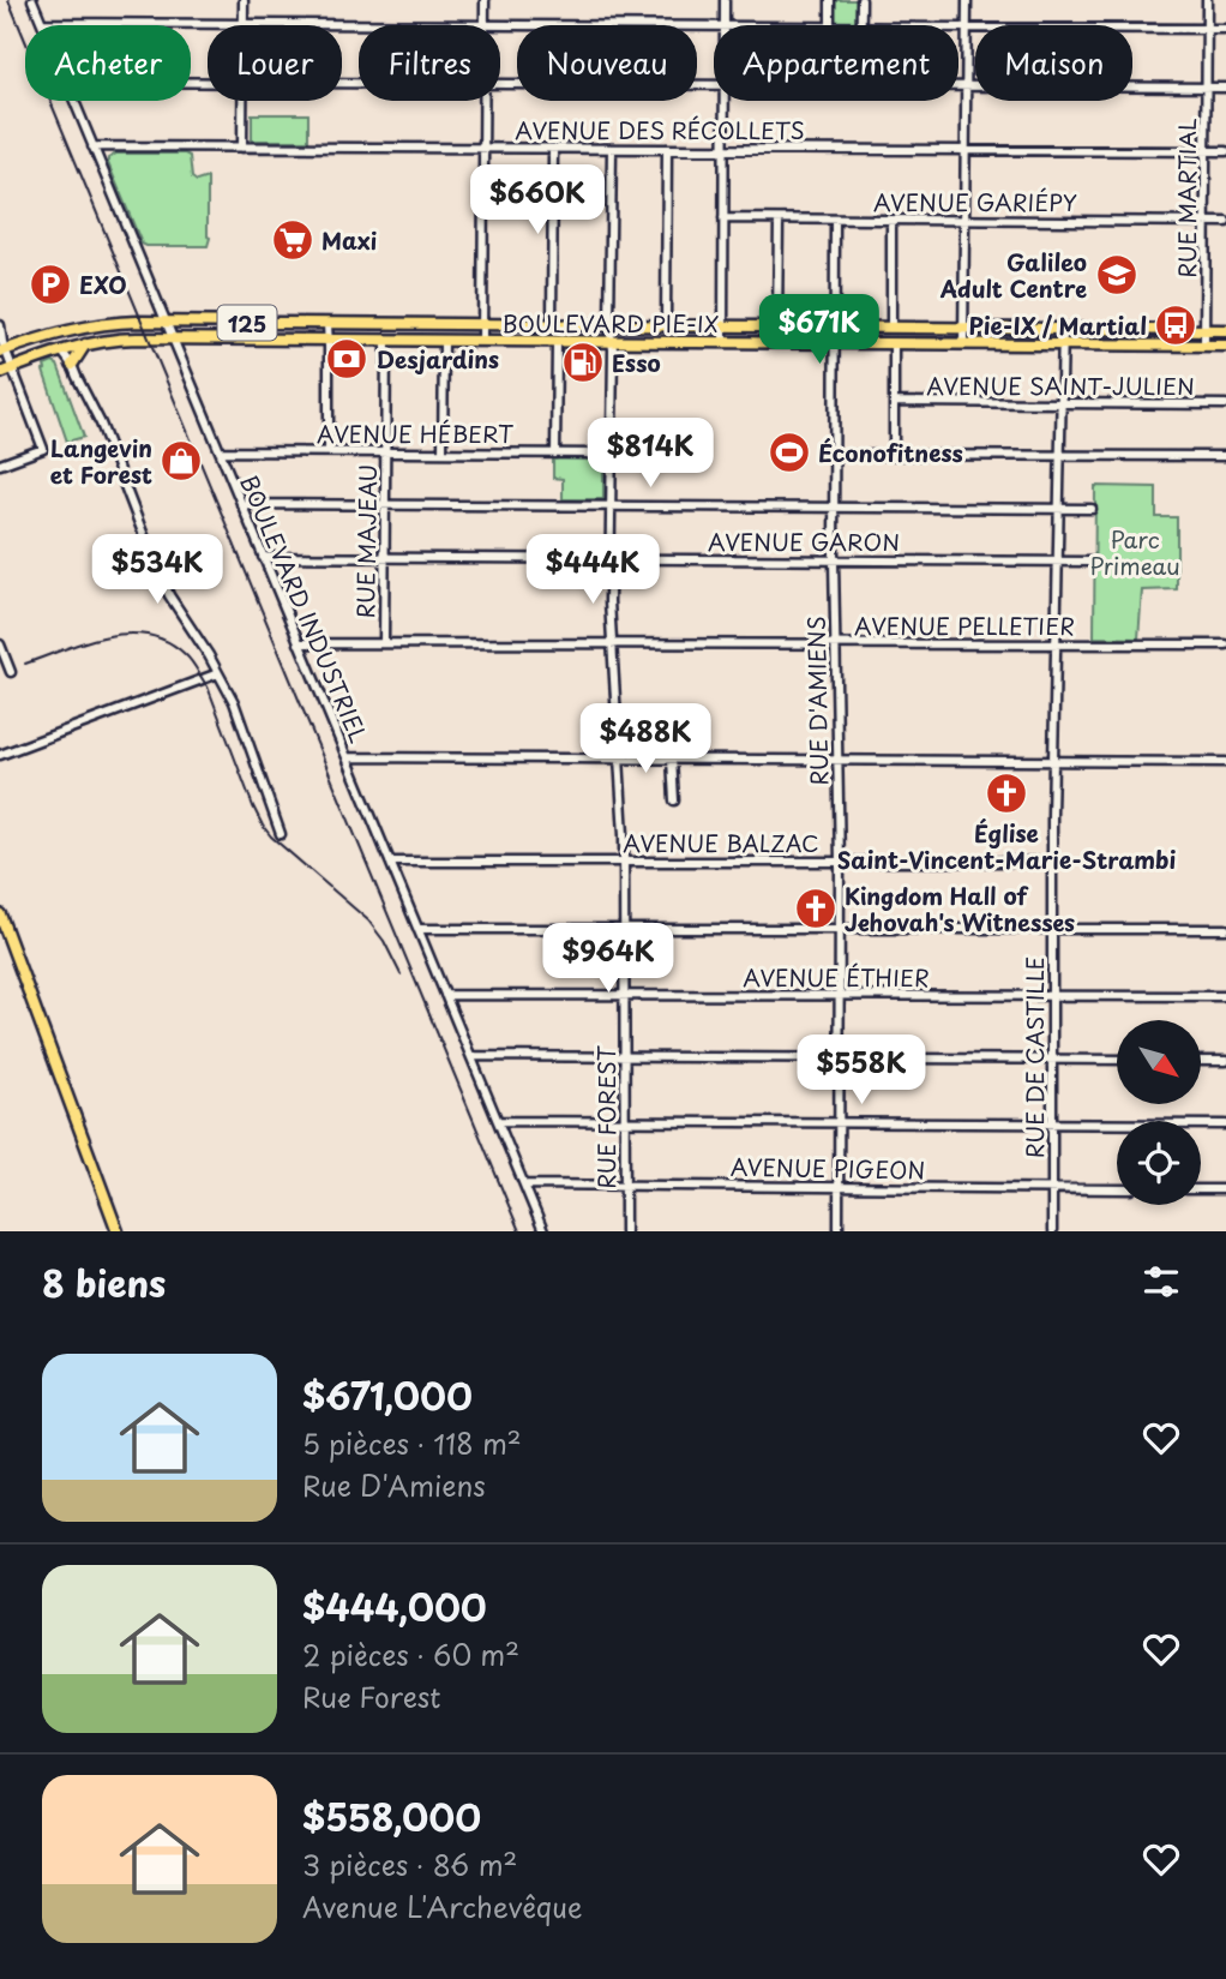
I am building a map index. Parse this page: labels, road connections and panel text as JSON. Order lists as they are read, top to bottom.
{
  "streets": {
    "main road": ["125", "BOULEVARD PIE-IX"],
    "street": [
      "AVENUE DES RÉCOLLETS",
      "RUE MARTIAL",
      "AVENUE GARIÉPY",
      "AVENUE SAINT-JULIEN",
      "AVENUE HÉBERT",
      "RUE MAJEAU",
      "AVENUE GARON",
      "BOULEVARD INDUSTRIEL",
      "AVENUE PELLETIER",
      "RUE D'AMIENS",
      "AVENUE BALZAC",
      "AVENUE ÉTHIER",
      "RUE DE CASTILLE",
      "RUE FOREST",
      "AVENUE PIGEON"
    ]
  },
  "crossings": [
    ["AVENUE DES RÉCOLLETS", "RUE MARTIAL"],
    ["AVENUE DES RÉCOLLETS", "BOULEVARD INDUSTRIEL"],
    ["AVENUE DES RÉCOLLETS", "RUE FOREST"],
    ["RUE MARTIAL", "AVENUE GARIÉPY"],
    ["RUE MARTIAL", "BOULEVARD PIE-IX"],
    ["AVENUE GARIÉPY", "RUE D'AMIENS"],
    ["BOULEVARD PIE-IX", "RUE MAJEAU"],
    ["BOULEVARD PIE-IX", "BOULEVARD INDUSTRIEL"],
    ["BOULEVARD PIE-IX", "RUE D'AMIENS"],
    ["BOULEVARD PIE-IX", "RUE DE CASTILLE"],
    ["BOULEVARD PIE-IX", "RUE FOREST"],
    ["AVENUE SAINT-JULIEN", "RUE DE CASTILLE"],
    ["AVENUE HÉBERT", "RUE MAJEAU"],
    ["AVENUE HÉBERT", "BOULEVARD INDUSTRIEL"],
    ["AVENUE HÉBERT", "RUE FOREST"],
    ["RUE MAJEAU", "AVENUE GARON"],
    ["RUE MAJEAU", "AVENUE PELLETIER"],
    ["AVENUE GARON", "BOULEVARD INDUSTRIEL"],
    ["AVENUE GARON", "RUE D'AMIENS"],
    ["AVENUE GARON", "RUE DE CASTILLE"],
    ["AVENUE GARON", "RUE FOREST"],
    ["BOULEVARD INDUSTRIEL", "AVENUE PELLETIER"],
    ["BOULEVARD INDUSTRIEL", "AVENUE BALZAC"],
    ["BOULEVARD INDUSTRIEL", "AVENUE ÉTHIER"],
    ["BOULEVARD INDUSTRIEL", "AVENUE PIGEON"],
    ["AVENUE PELLETIER", "RUE D'AMIENS"],
    ["AVENUE PELLETIER", "RUE DE CASTILLE"],
    ["AVENUE PELLETIER", "RUE FOREST"],
    ["RUE D'AMIENS", "AVENUE BALZAC"],
    ["RUE D'AMIENS", "AVENUE ÉTHIER"],
    ["RUE D'AMIENS", "AVENUE PIGEON"],
    ["AVENUE BALZAC", "RUE DE CASTILLE"],
    ["AVENUE BALZAC", "RUE FOREST"],
    ["AVENUE ÉTHIER", "RUE DE CASTILLE"],
    ["AVENUE ÉTHIER", "RUE FOREST"],
    ["RUE DE CASTILLE", "AVENUE PIGEON"],
    ["RUE FOREST", "AVENUE PIGEON"]
  ],
  "parks": ["Parc Primeau"],
  "places": {
    "supermarket": ["Maxi"],
    "school or university": ["Galileo Adult Centre"],
    "parking": ["EXO"],
    "bus stop": ["Pie-IX / Martial"],
    "bank": ["Desjardins"],
    "fuel station": ["Esso"],
    "sports": ["Éconofitness"],
    "shop": ["Langevin et Forest"],
    "church": ["Église Saint-Vincent-Marie-Strambi", "Kingdom Hall of Jehovah's Witnesses"]
  },
  "north": "bottom right",
  "page": {
    "chip": [
      "Acheter",
      "Louer",
      "Filtres",
      "Nouveau",
      "Appartement",
      "Maison"
    ],
    "price": [
      "$660K",
      "$671K",
      "$814K",
      "$534K",
      "$444K",
      "$488K",
      "$964K",
      "$558K"
    ],
    "heading": "8 biens",
    "list": [
      {
        "name": "$671,000",
        "note": "5 pièces · 118 m² · Rue D'Amiens"
      },
      {
        "name": "$444,000",
        "note": "2 pièces · 60 m² · Rue Forest"
      },
      {
        "name": "$558,000",
        "note": "3 pièces · 86 m² · Avenue L'Archevêque"
      }
    ]
  }
}
